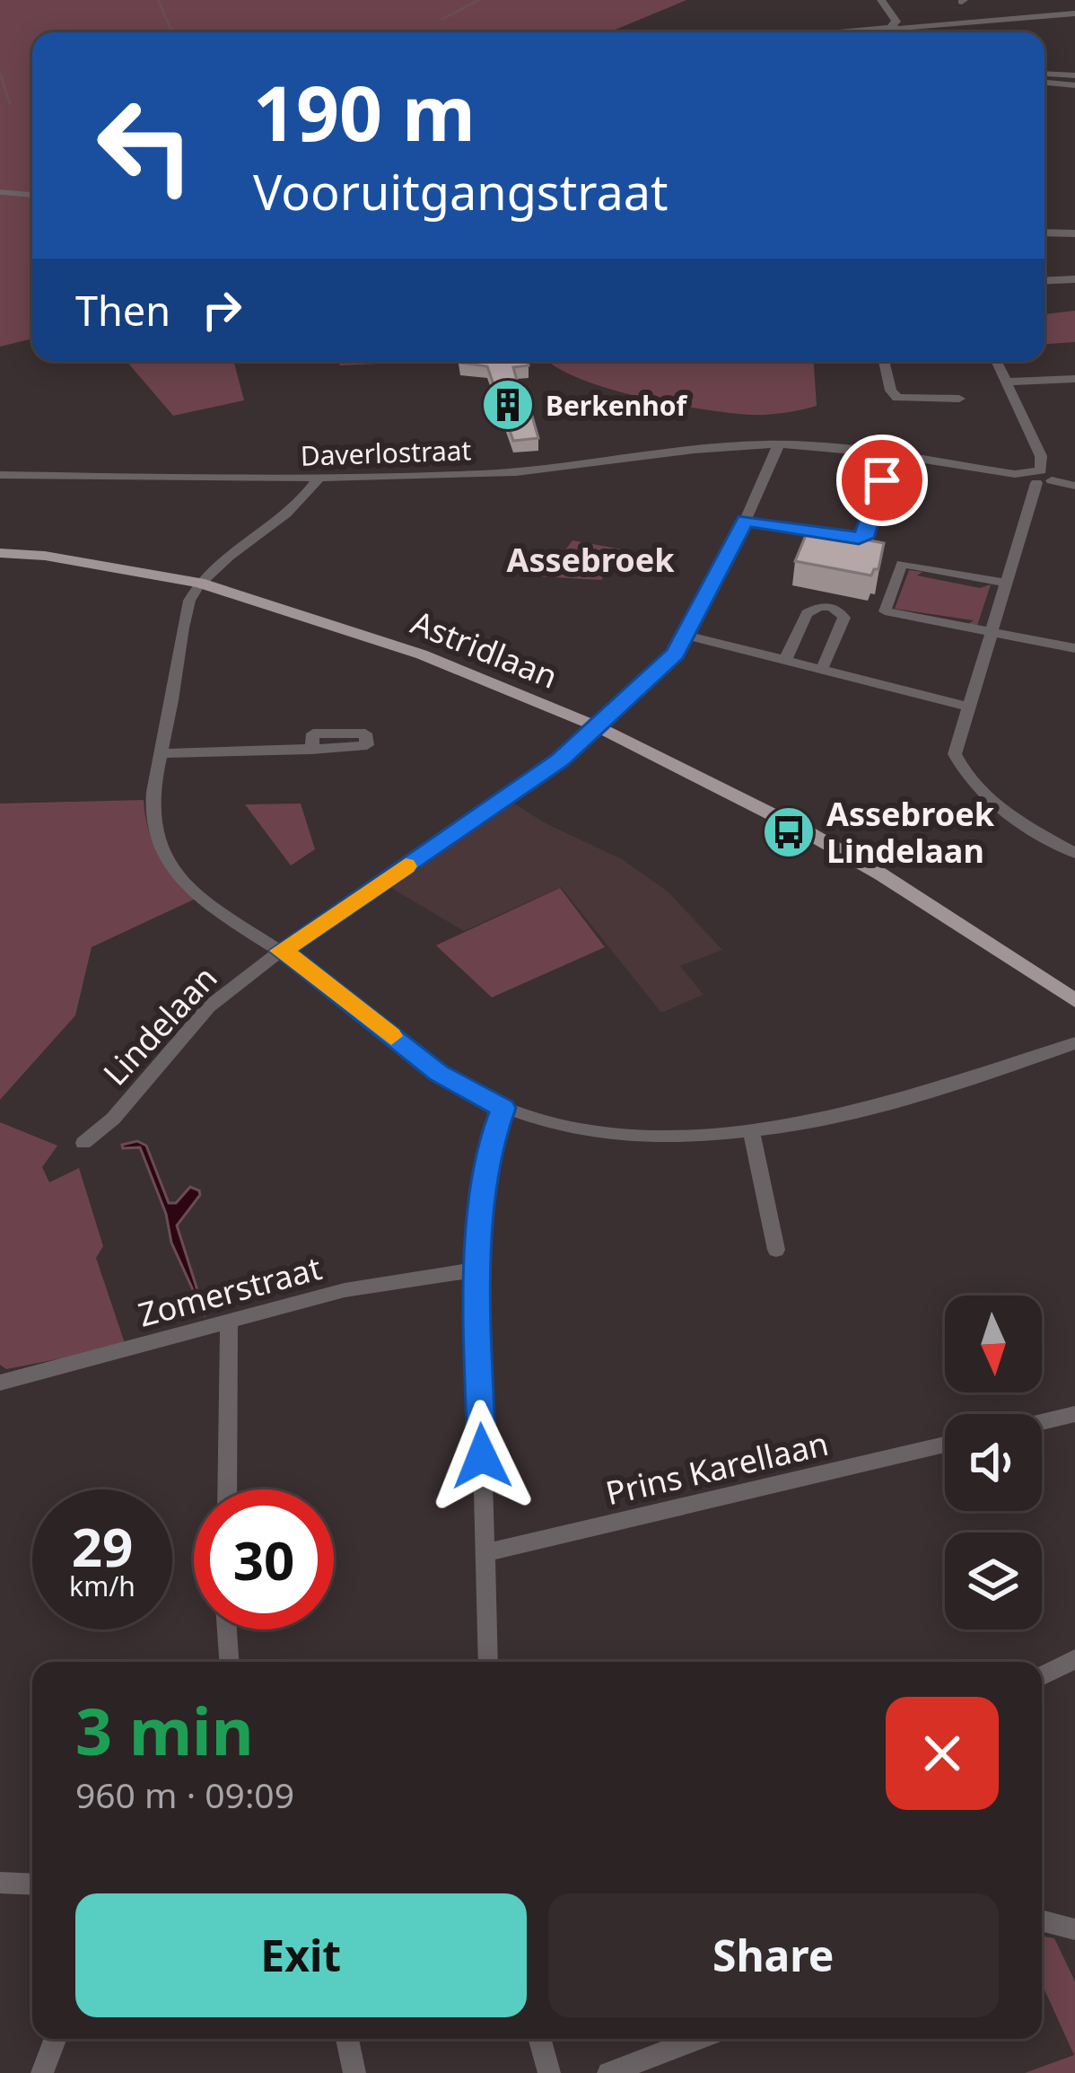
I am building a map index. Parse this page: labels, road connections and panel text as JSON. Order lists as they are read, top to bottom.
{
  "streets": {
    "main road": ["Astridlaan"],
    "street": [
      "Daverlostraat",
      "Lindelaan",
      "Zomerstraat",
      "Prins Karellaan"
    ]
  },
  "crossings": [
    ["Daverlostraat", "Lindelaan"],
    ["Astridlaan", "Lindelaan"]
  ],
  "districts": ["Assebroek"],
  "places": {
    "building": ["Berkenhof"],
    "bus stop": ["Assebroek Lindelaan"]
  },
  "north": "bottom",
  "page": {
    "turn": ["190 m", "Vooruitgangstraat"],
    "then": "Then",
    "speed": "29 km/h",
    "limit": "30",
    "heading": ["3 min", "960 m · 09:09"],
    "buttons": ["Exit", "Share"]
  }
}
